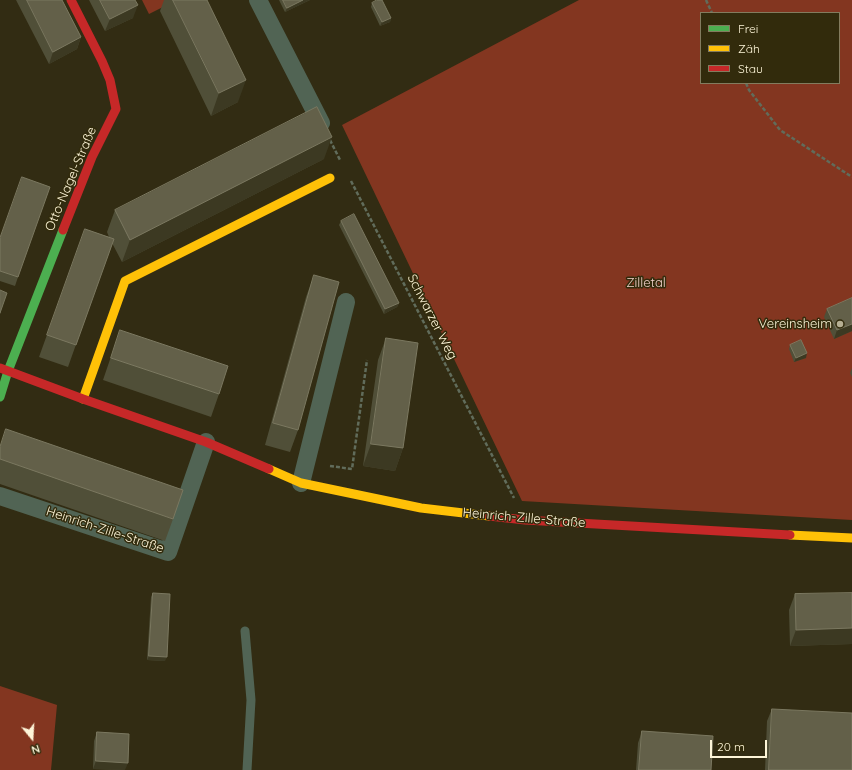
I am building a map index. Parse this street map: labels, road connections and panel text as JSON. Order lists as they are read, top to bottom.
{
  "streets": {
    "street": ["Otto-Nagel-Straße", "Heinrich-Zille-Straße"],
    "path": ["Schwarzer Weg"]
  },
  "crossings": [
    ["Otto-Nagel-Straße", "Heinrich-Zille-Straße"],
    ["Schwarzer Weg", "Heinrich-Zille-Straße"]
  ],
  "parks": ["Zilletal"],
  "places": ["Vereinsheim"],
  "legend": ["Frei", "Zäh", "Stau"],
  "scale_bar": "20 m",
  "north": "bottom"
}
